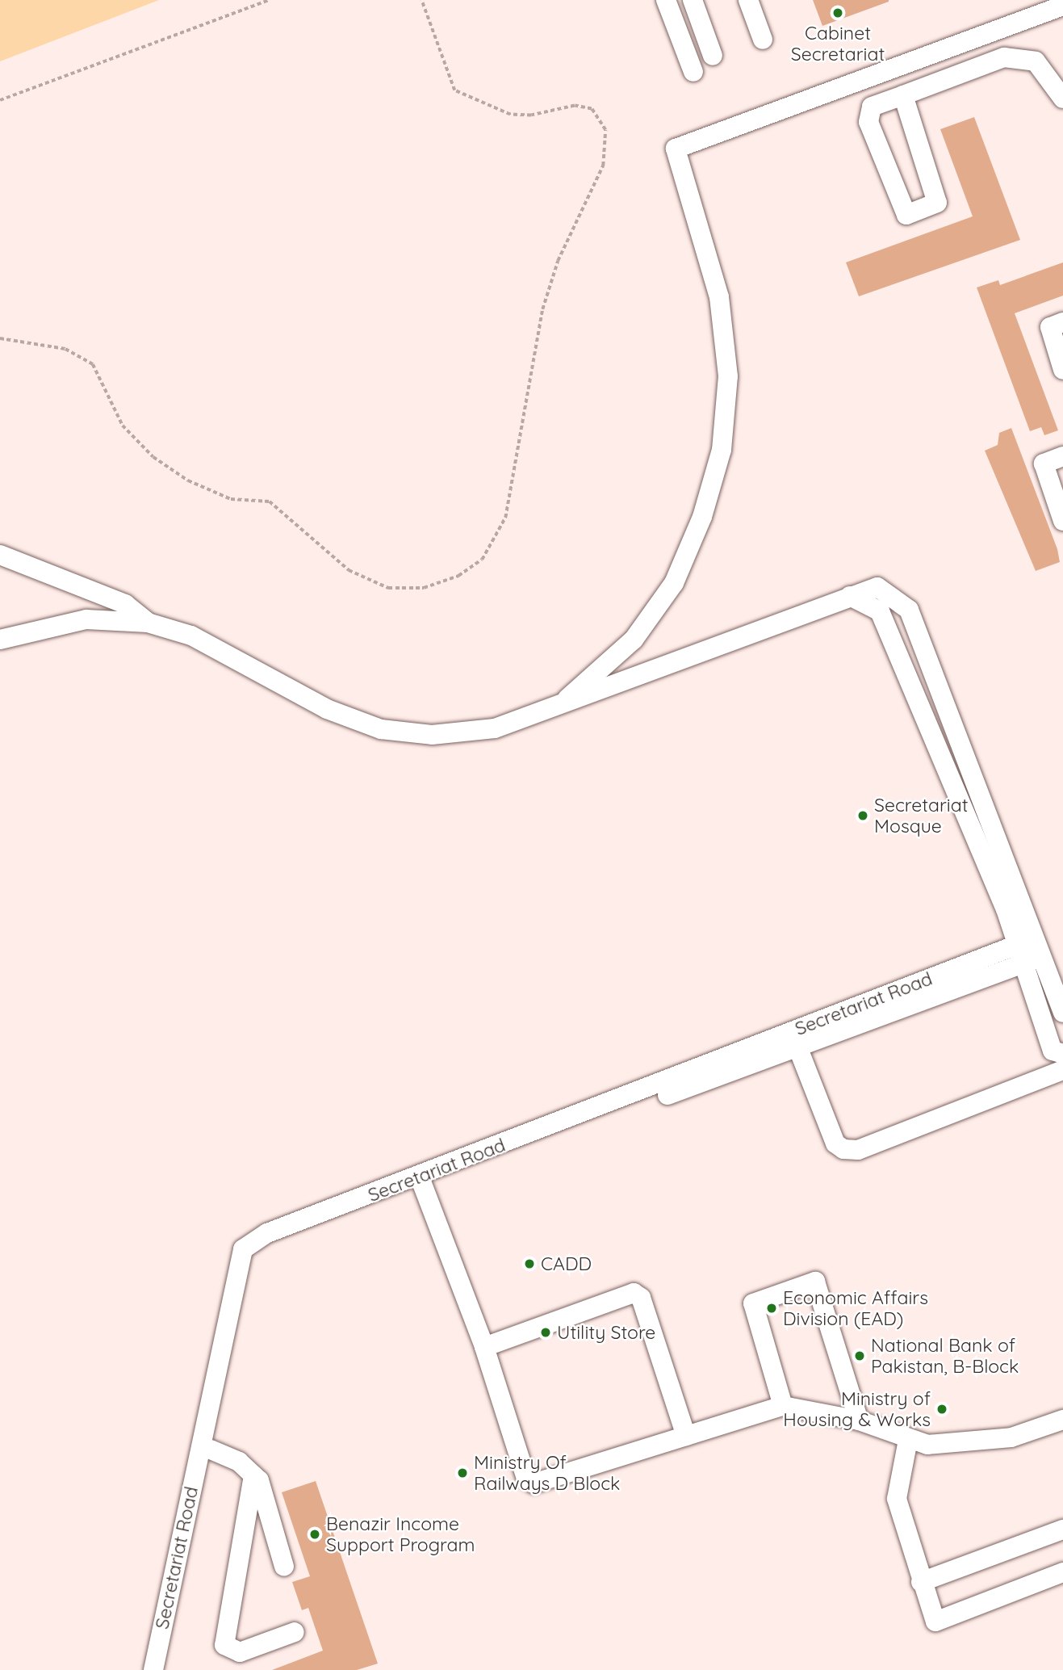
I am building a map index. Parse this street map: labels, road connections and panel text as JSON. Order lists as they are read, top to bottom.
{
  "streets": {
    "street": ["Secretariat Road"]
  },
  "places": [
    "Cabinet Secretariat",
    "Secretariat Mosque",
    "CADD",
    "Economic Affairs Division (EAD)",
    "Utility Store",
    "National Bank of Pakistan, B-Block",
    "Ministry of Housing & Works",
    "Ministry Of Railways D Block",
    "Benazir Income Support Program"
  ]
}
